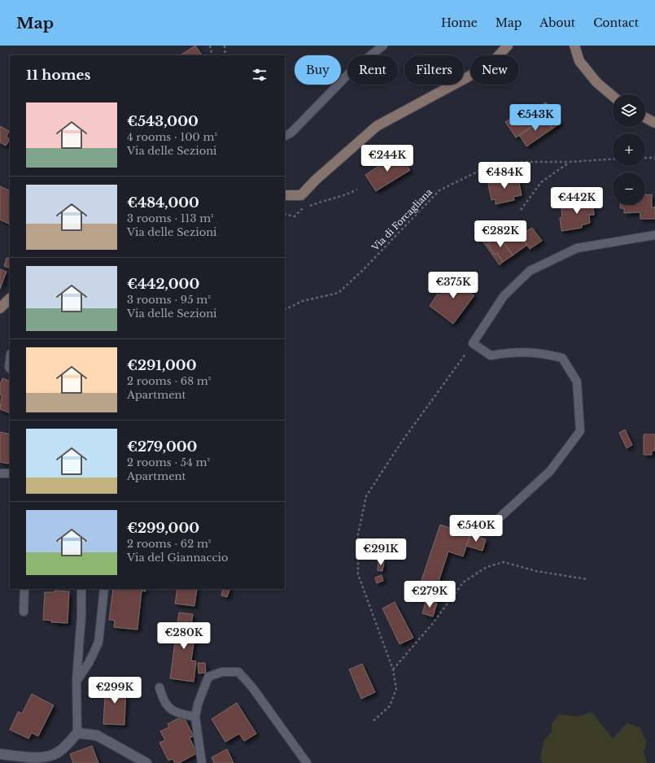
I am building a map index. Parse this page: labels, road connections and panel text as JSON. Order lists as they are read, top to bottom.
{
  "streets": {
    "path": ["Via di Forcagliana"]
  },
  "page": {
    "header": "Map",
    "nav": [
      "Home",
      "Map",
      "About",
      "Contact"
    ],
    "chip": [
      "Buy",
      "Rent",
      "Filters",
      "New"
    ],
    "heading": "11 homes",
    "map_buttons": ["+", "−"],
    "list": [
      {
        "name": "€543,000",
        "note": "4 rooms · 100 m² · Via delle Sezioni"
      },
      {
        "name": "€484,000",
        "note": "3 rooms · 113 m² · Via delle Sezioni"
      },
      {
        "name": "€442,000",
        "note": "3 rooms · 95 m² · Via delle Sezioni"
      },
      {
        "name": "€291,000",
        "note": "2 rooms · 68 m² · Apartment"
      },
      {
        "name": "€279,000",
        "note": "2 rooms · 54 m² · Apartment"
      },
      {
        "name": "€299,000",
        "note": "2 rooms · 62 m² · Via del Giannaccio"
      }
    ],
    "price": [
      "€543K",
      "€244K",
      "€484K",
      "€442K",
      "€282K",
      "€375K",
      "€540K",
      "€291K",
      "€279K",
      "€280K",
      "€299K"
    ]
  }
}
